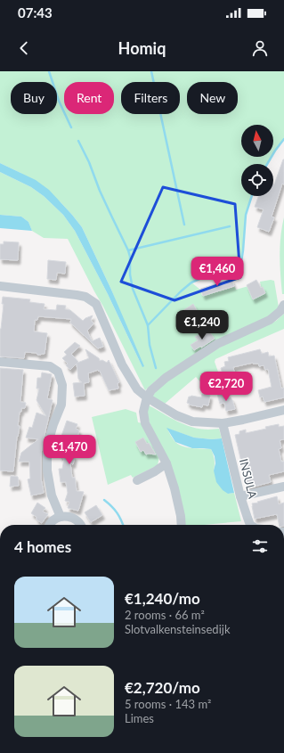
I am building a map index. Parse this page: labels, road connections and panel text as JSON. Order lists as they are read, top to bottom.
{
  "streets": {
    "street": ["INSULA"]
  },
  "north": "top",
  "page": {
    "status": "07:43",
    "header": "Homiq",
    "chip": [
      "Buy",
      "Rent",
      "Filters",
      "New"
    ],
    "price": [
      "€1,460",
      "€1,240",
      "€2,720",
      "€1,470"
    ],
    "heading": "4 homes",
    "list": [
      {
        "name": "€1,240/mo",
        "note": "2 rooms · 66 m² · Slotvalkensteinsedijk"
      },
      {
        "name": "€2,720/mo",
        "note": "5 rooms · 143 m² · Limes"
      }
    ]
  }
}
